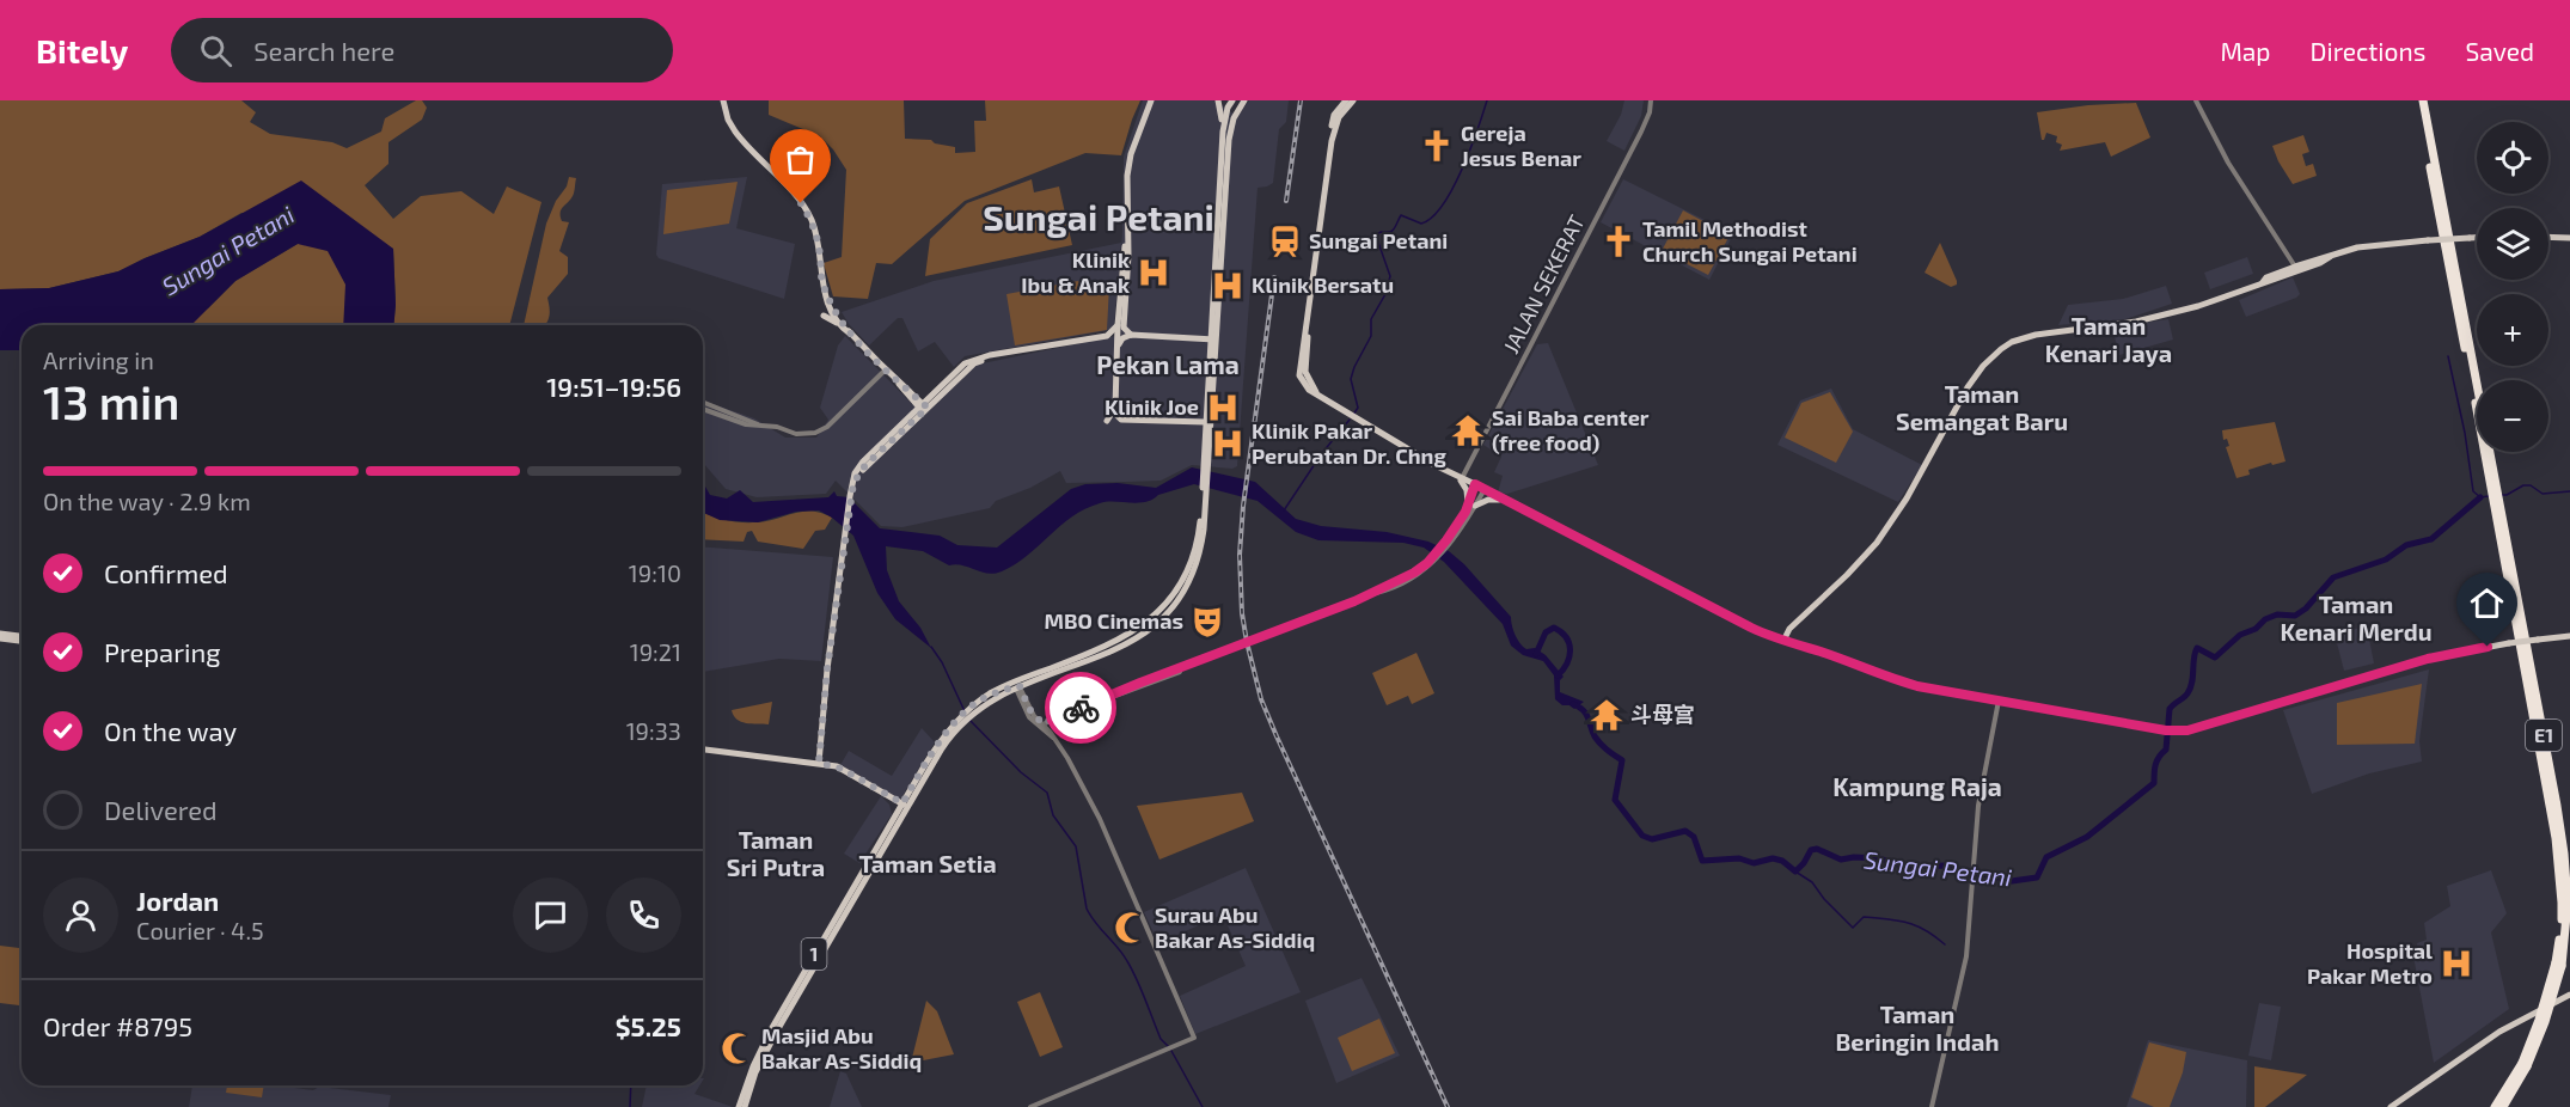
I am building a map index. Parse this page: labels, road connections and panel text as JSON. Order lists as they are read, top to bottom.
{
  "streets": {
    "highway": ["E1"],
    "main road": ["1"],
    "street": ["JALAN SEKERAT"]
  },
  "districts": [
    "Sungai Petani",
    "Taman Kenari Jaya",
    "Pekan Lama",
    "Taman Semangat Baru",
    "Taman Kenari Merdu",
    "Kampung Raja",
    "Taman Sri Putra",
    "Taman Setia",
    "Taman Beringin Indah"
  ],
  "water": ["Sungai Petani"],
  "places": {
    "church": ["Gereja Jesus Benar", "Tamil Methodist Church Sungai Petani"],
    "station": ["Sungai Petani"],
    "hospital": [
      "Klinik Ibu & Anak",
      "Klinik Bersatu",
      "Klinik Joe",
      "Klinik Pakar Perubatan Dr. Chng",
      "Hospital Pakar Metro"
    ],
    "temple": ["Sai Baba center (free food)", "斗母宫"],
    "theatre": ["MBO Cinemas"],
    "mosque": ["Surau Abu Bakar As-Siddiq", "Masjid Abu Bakar As-Siddiq"]
  },
  "page": {
    "header": "Bitely",
    "search": "Search here",
    "nav": ["Map", "Directions", "Saved"],
    "map_buttons": ["+", "−"],
    "heading": ["13 min", "Arriving in", "19:51–19:56"],
    "panel": [
      "Jordan",
      "Courier · 4.5",
      "Order #8795",
      "$5.25"
    ],
    "bar": "On the way · 2.9 km",
    "list": [
      ["Confirmed", "19:10"],
      ["Preparing", "19:21"],
      ["On the way", "19:33"],
      "Delivered"
    ]
  }
}
